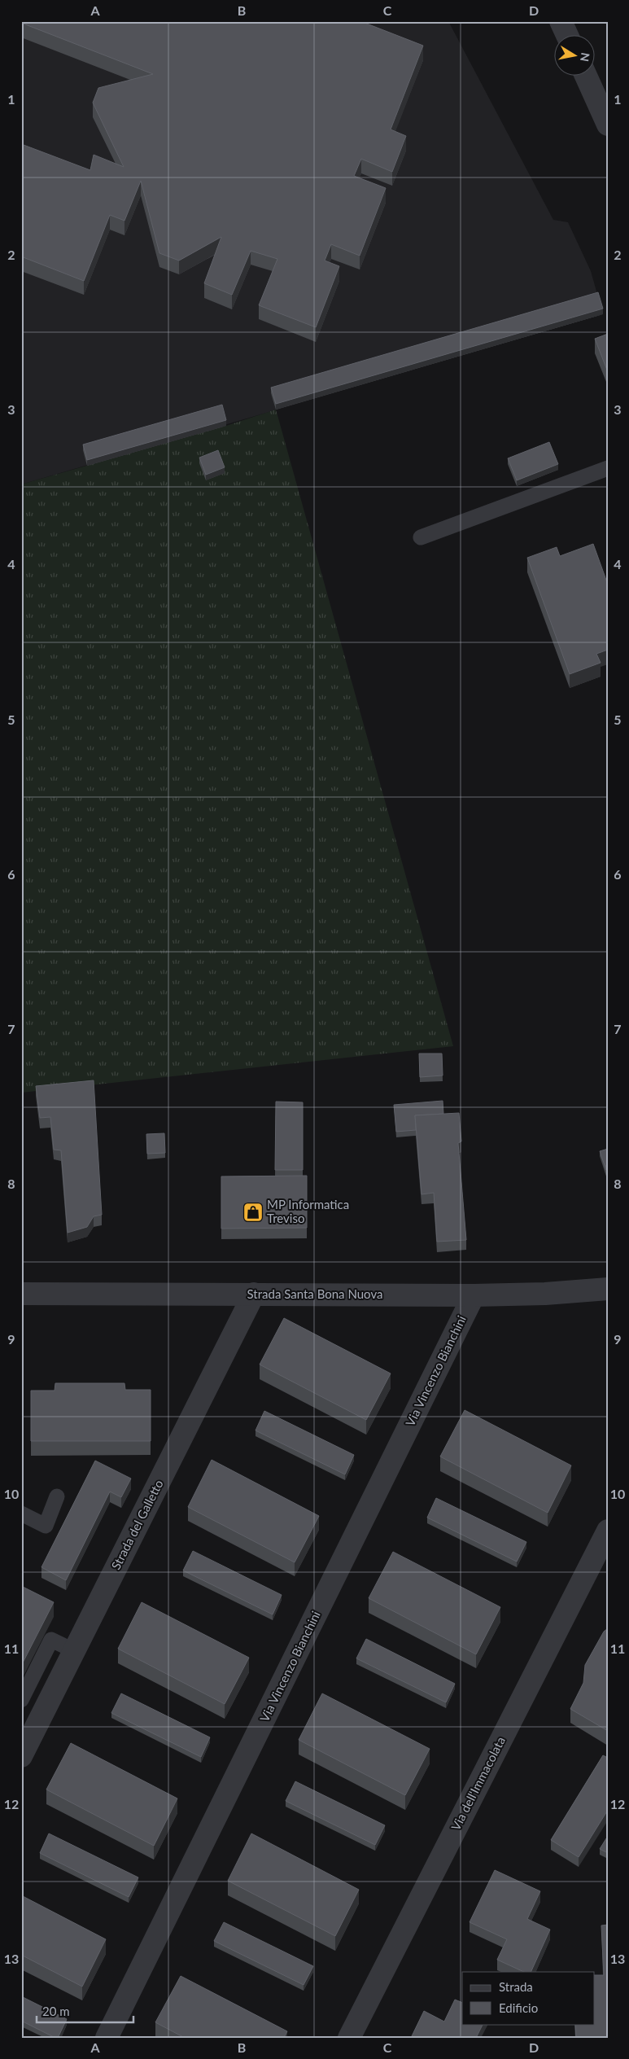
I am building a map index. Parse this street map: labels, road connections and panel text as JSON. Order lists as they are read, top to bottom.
{
  "streets": {
    "street": [
      "Strada Santa Bona Nuova",
      "Via Vincenzo Bianchini",
      "Strada del Galletto",
      "Via dell'Immacolata"
    ]
  },
  "crossings": [
    ["Strada Santa Bona Nuova", "Via Vincenzo Bianchini"],
    ["Strada Santa Bona Nuova", "Strada del Galletto"]
  ],
  "places": {
    "shop": ["MP Informatica Treviso"]
  },
  "legend": ["Strada", "Edificio"],
  "scale_bar": "20 m",
  "north": "right",
  "grid": {
    "columns": [
      "A",
      "B",
      "C",
      "D"
    ],
    "rows": [
      "1",
      "2",
      "3",
      "4",
      "5",
      "6",
      "7",
      "8",
      "9",
      "10",
      "11",
      "12",
      "13"
    ]
  }
}
